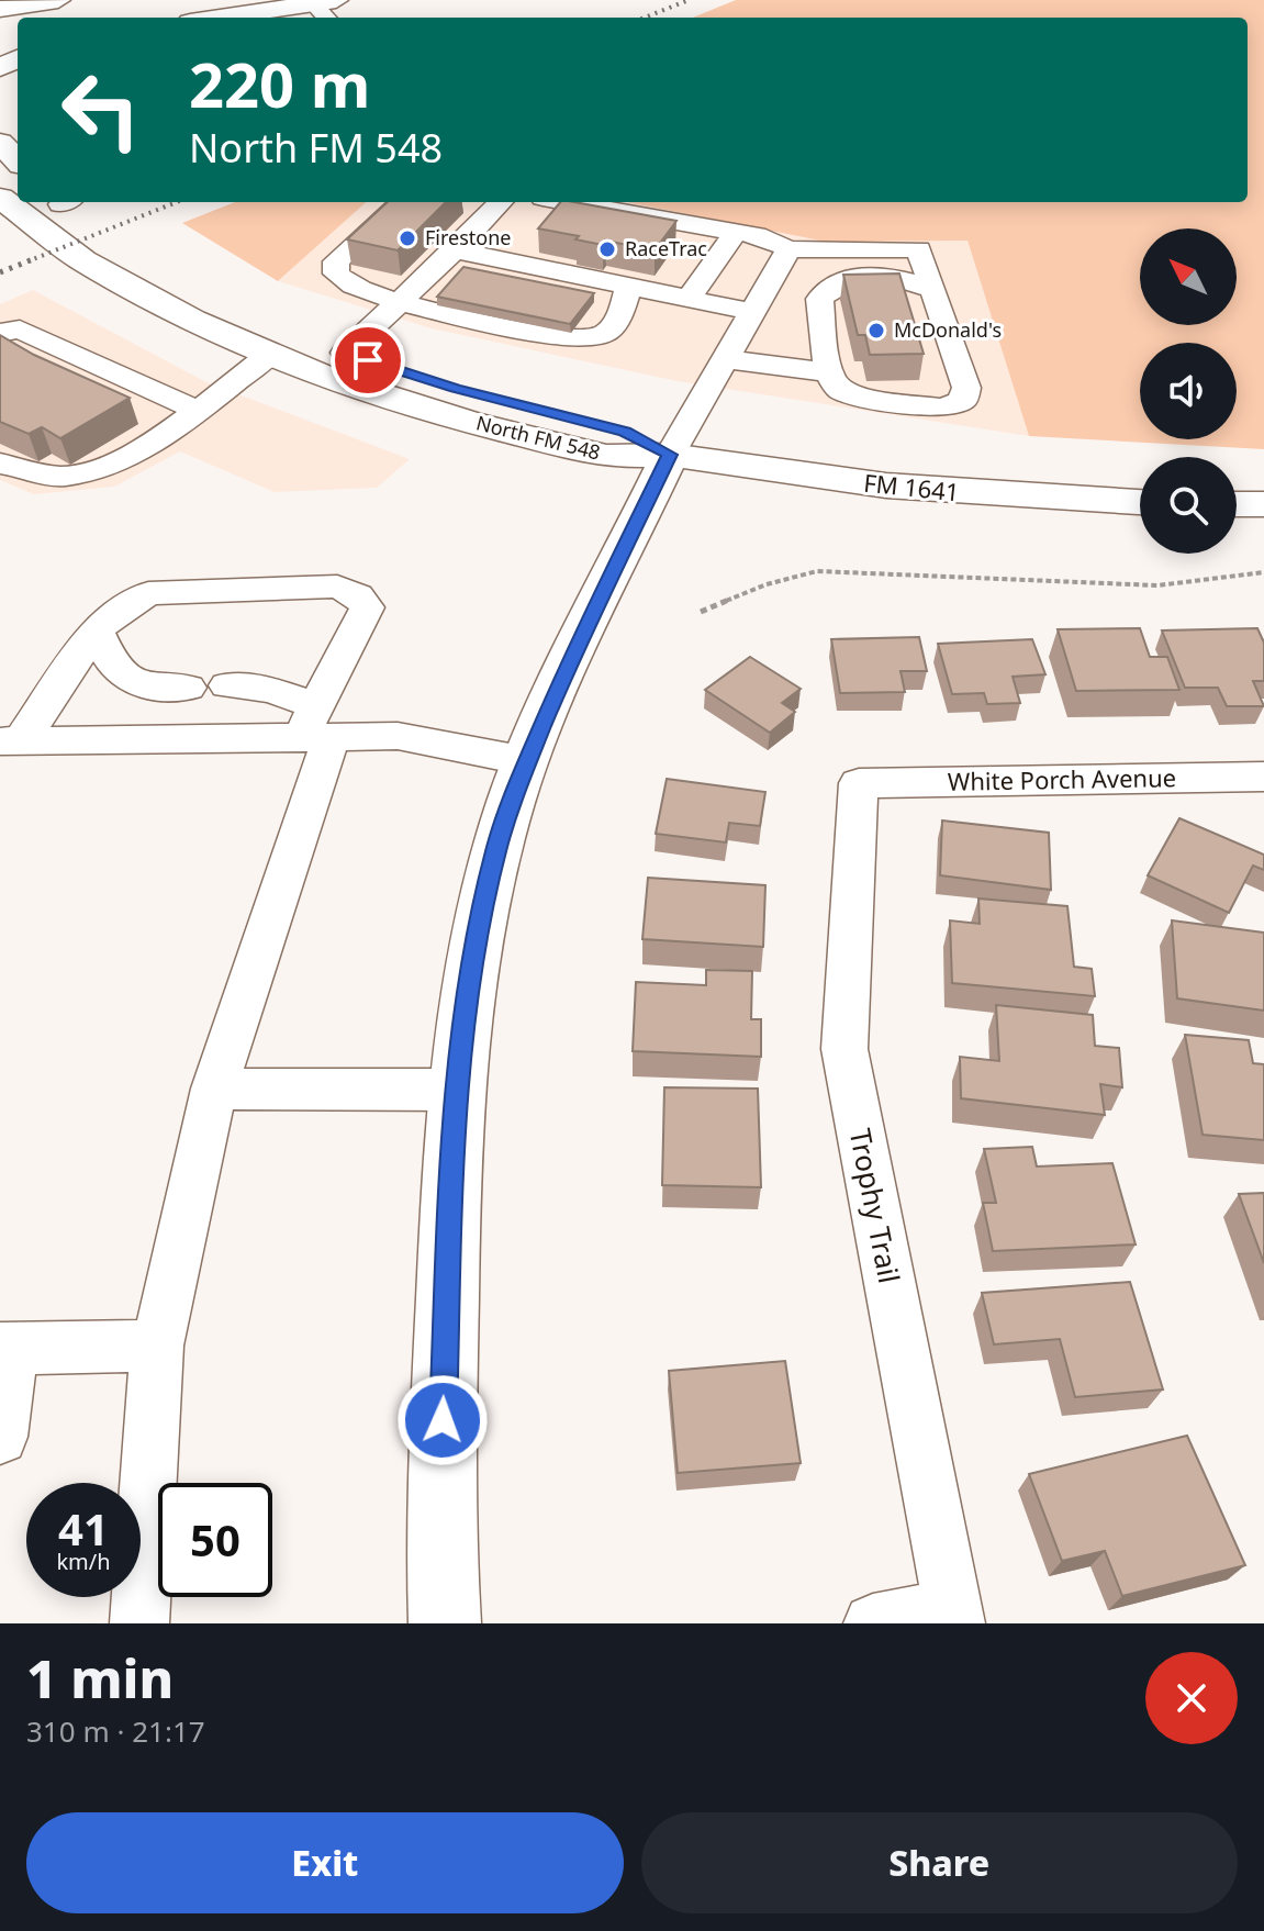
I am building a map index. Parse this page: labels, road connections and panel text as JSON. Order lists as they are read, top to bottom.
{
  "streets": {
    "main road": ["North FM 548", "FM 1641"],
    "street": ["White Porch Avenue", "Trophy Trail"]
  },
  "crossings": [
    ["North FM 548", "FM 1641"],
    ["White Porch Avenue", "Trophy Trail"]
  ],
  "places": ["Firestone", "RaceTrac", "McDonald's"],
  "north": "top left",
  "page": {
    "turn": ["220 m", "North FM 548"],
    "speed": "41 km/h",
    "limit": "50",
    "heading": ["1 min", "310 m · 21:17"],
    "buttons": ["Exit", "Share"]
  }
}
